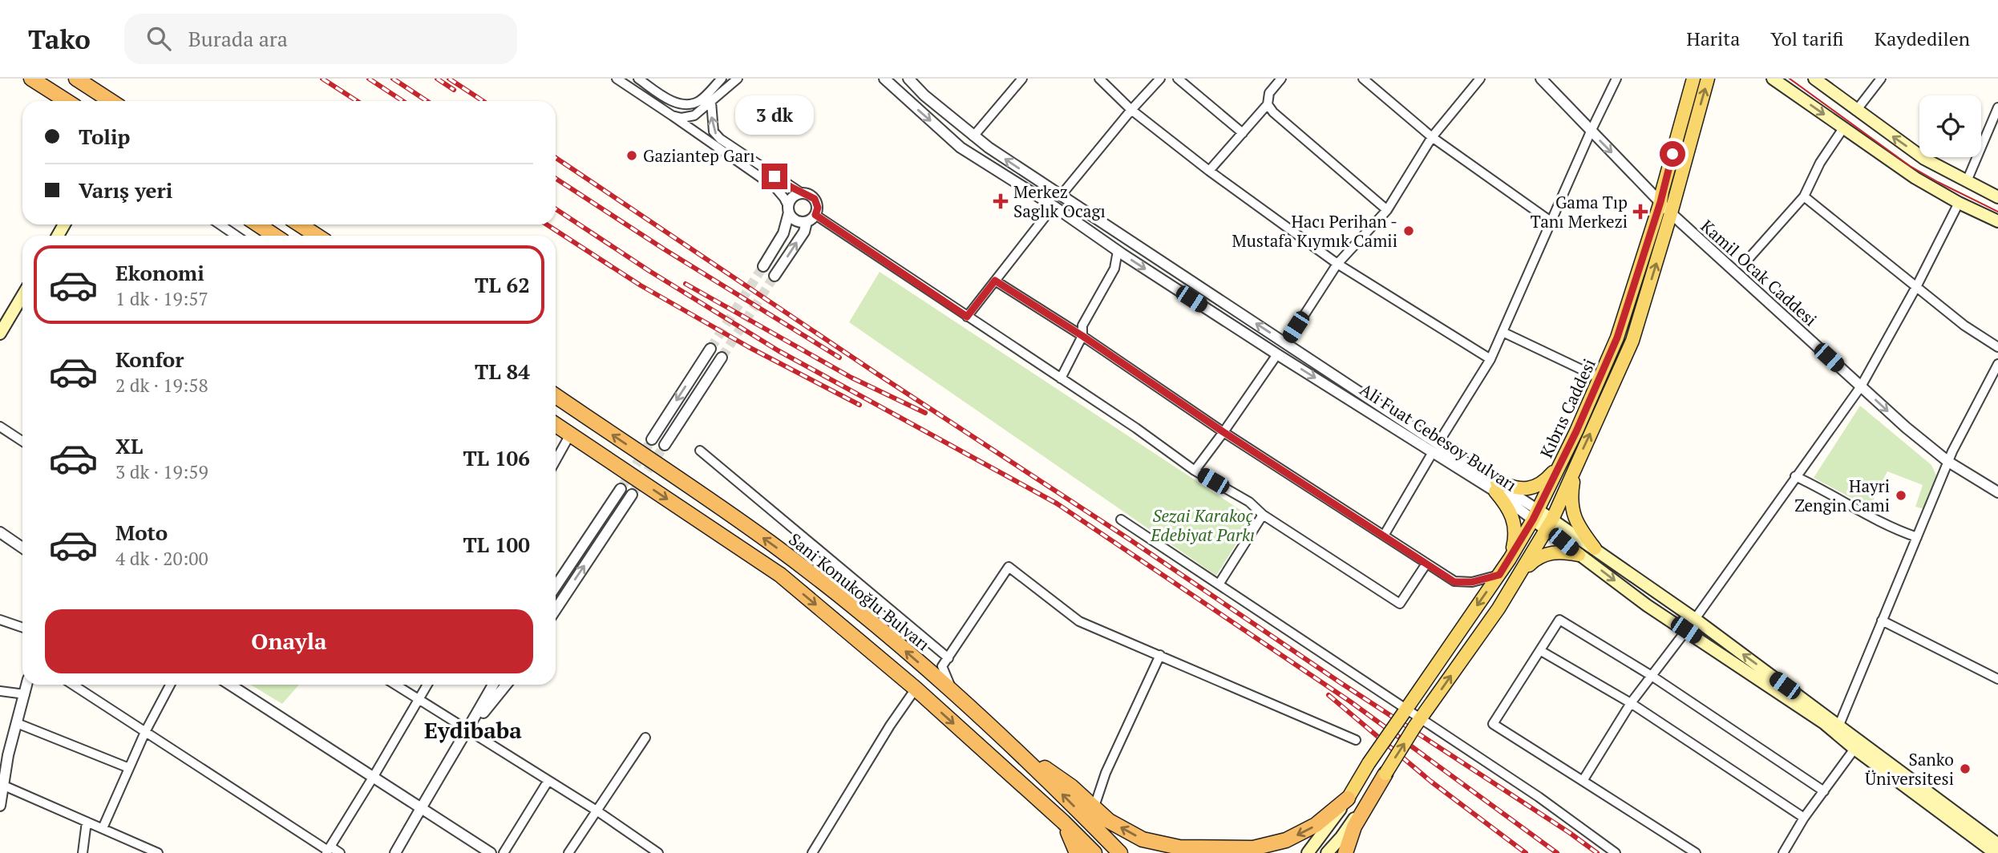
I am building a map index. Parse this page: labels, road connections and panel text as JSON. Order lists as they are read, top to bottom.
{
  "streets": {
    "highway": ["Sani Konukoğlu Bulvarı"],
    "main road": ["Kıbrıs Caddesi"],
    "street": ["Kamil Ocak Caddesi", "Ali Fuat Cebesoy Bulvarı"]
  },
  "crossings": [
    ["Kamil Ocak Caddesi", "Kıbrıs Caddesi"],
    ["Kıbrıs Caddesi", "Ali Fuat Cebesoy Bulvarı"]
  ],
  "districts": ["Eydibaba"],
  "parks": ["Sezai Karakoç Edebiyat Parkı"],
  "places": {
    "other": [
      "Gaziantep Garı",
      "Hacı Perihan - Mustafa Kıymık Camii",
      "Hayri Zengin Cami",
      "Sanko Üniversitesi"
    ],
    "health": ["Merkez Saglık Ocagı", "Gama Tıp Tanı Merkezi"]
  },
  "page": {
    "header": "Tako",
    "search": "Burada ara",
    "nav": ["Harita", "Yol tarifi", "Kaydedilen"],
    "bubble": "3 dk",
    "banner": ["Tolip", "Varış yeri"],
    "list": [
      {
        "name": "Ekonomi",
        "note": "1 dk · 19:57",
        "value": "TL 62"
      },
      {
        "name": "Konfor",
        "note": "2 dk · 19:58",
        "value": "TL 84"
      },
      {
        "name": "XL",
        "note": "3 dk · 19:59",
        "value": "TL 106"
      },
      {
        "name": "Moto",
        "note": "4 dk · 20:00",
        "value": "TL 100"
      }
    ],
    "buttons": "Onayla"
  }
}
